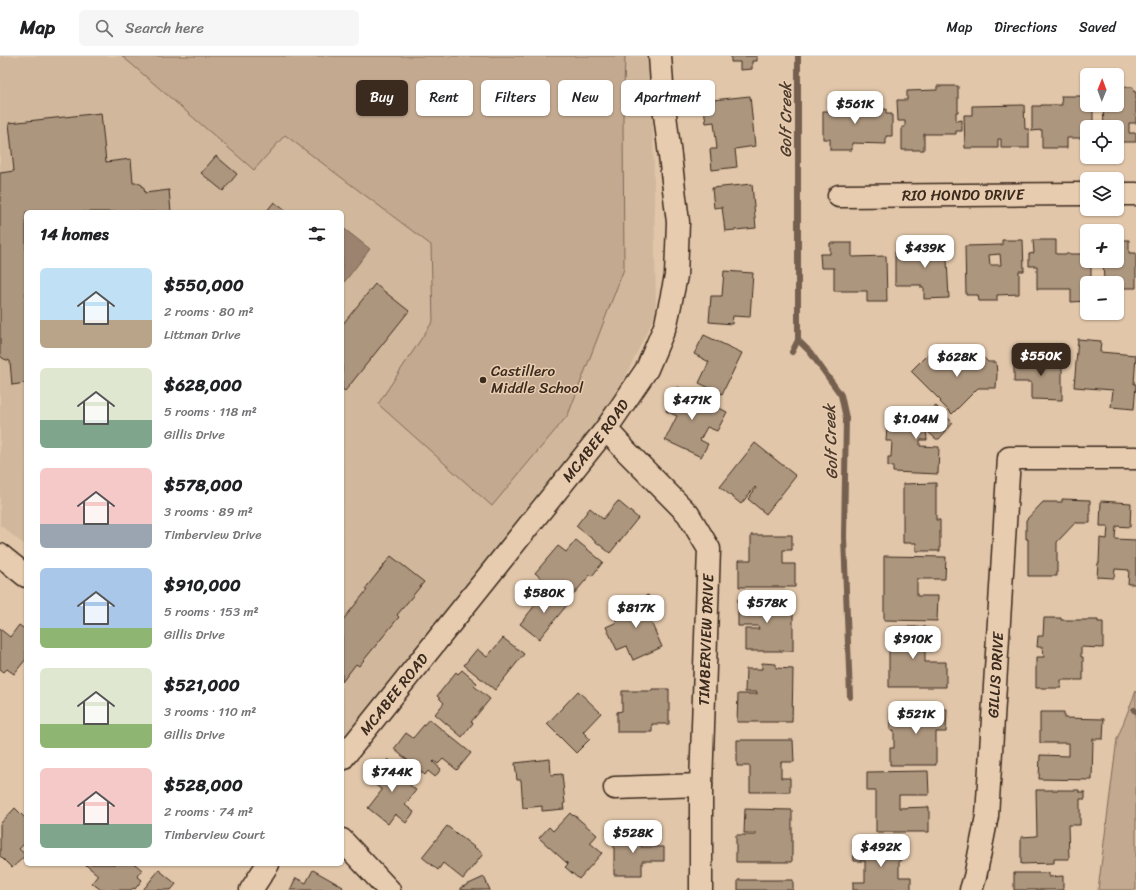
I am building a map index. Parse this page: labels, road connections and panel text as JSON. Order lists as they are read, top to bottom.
{
  "streets": {
    "street": [
      "RIO HONDO DRIVE",
      "MCABEE ROAD",
      "TIMBERVIEW DRIVE",
      "GILLIS DRIVE"
    ]
  },
  "crossings": [
    ["MCABEE ROAD", "TIMBERVIEW DRIVE"]
  ],
  "water": ["Golf Creek"],
  "places": ["Castillero Middle School"],
  "north": "top",
  "page": {
    "header": "Map",
    "search": "Search here",
    "nav": ["Map", "Directions", "Saved"],
    "map_buttons": ["+", "−"],
    "chip": [
      "Buy",
      "Rent",
      "Filters",
      "New",
      "Apartment"
    ],
    "price": [
      "$561K",
      "$439K",
      "$550K",
      "$628K",
      "$471K",
      "$1.04M",
      "$580K",
      "$578K",
      "$817K",
      "$910K",
      "$521K",
      "$744K",
      "$528K",
      "$492K"
    ],
    "heading": "14 homes",
    "list": [
      {
        "name": "$550,000",
        "note": "2 rooms · 80 m² · Littman Drive"
      },
      {
        "name": "$628,000",
        "note": "5 rooms · 118 m² · Gillis Drive"
      },
      {
        "name": "$578,000",
        "note": "3 rooms · 89 m² · Timberview Drive"
      },
      {
        "name": "$910,000",
        "note": "5 rooms · 153 m² · Gillis Drive"
      },
      {
        "name": "$521,000",
        "note": "3 rooms · 110 m² · Gillis Drive"
      },
      {
        "name": "$528,000",
        "note": "2 rooms · 74 m² · Timberview Court"
      }
    ]
  }
}
